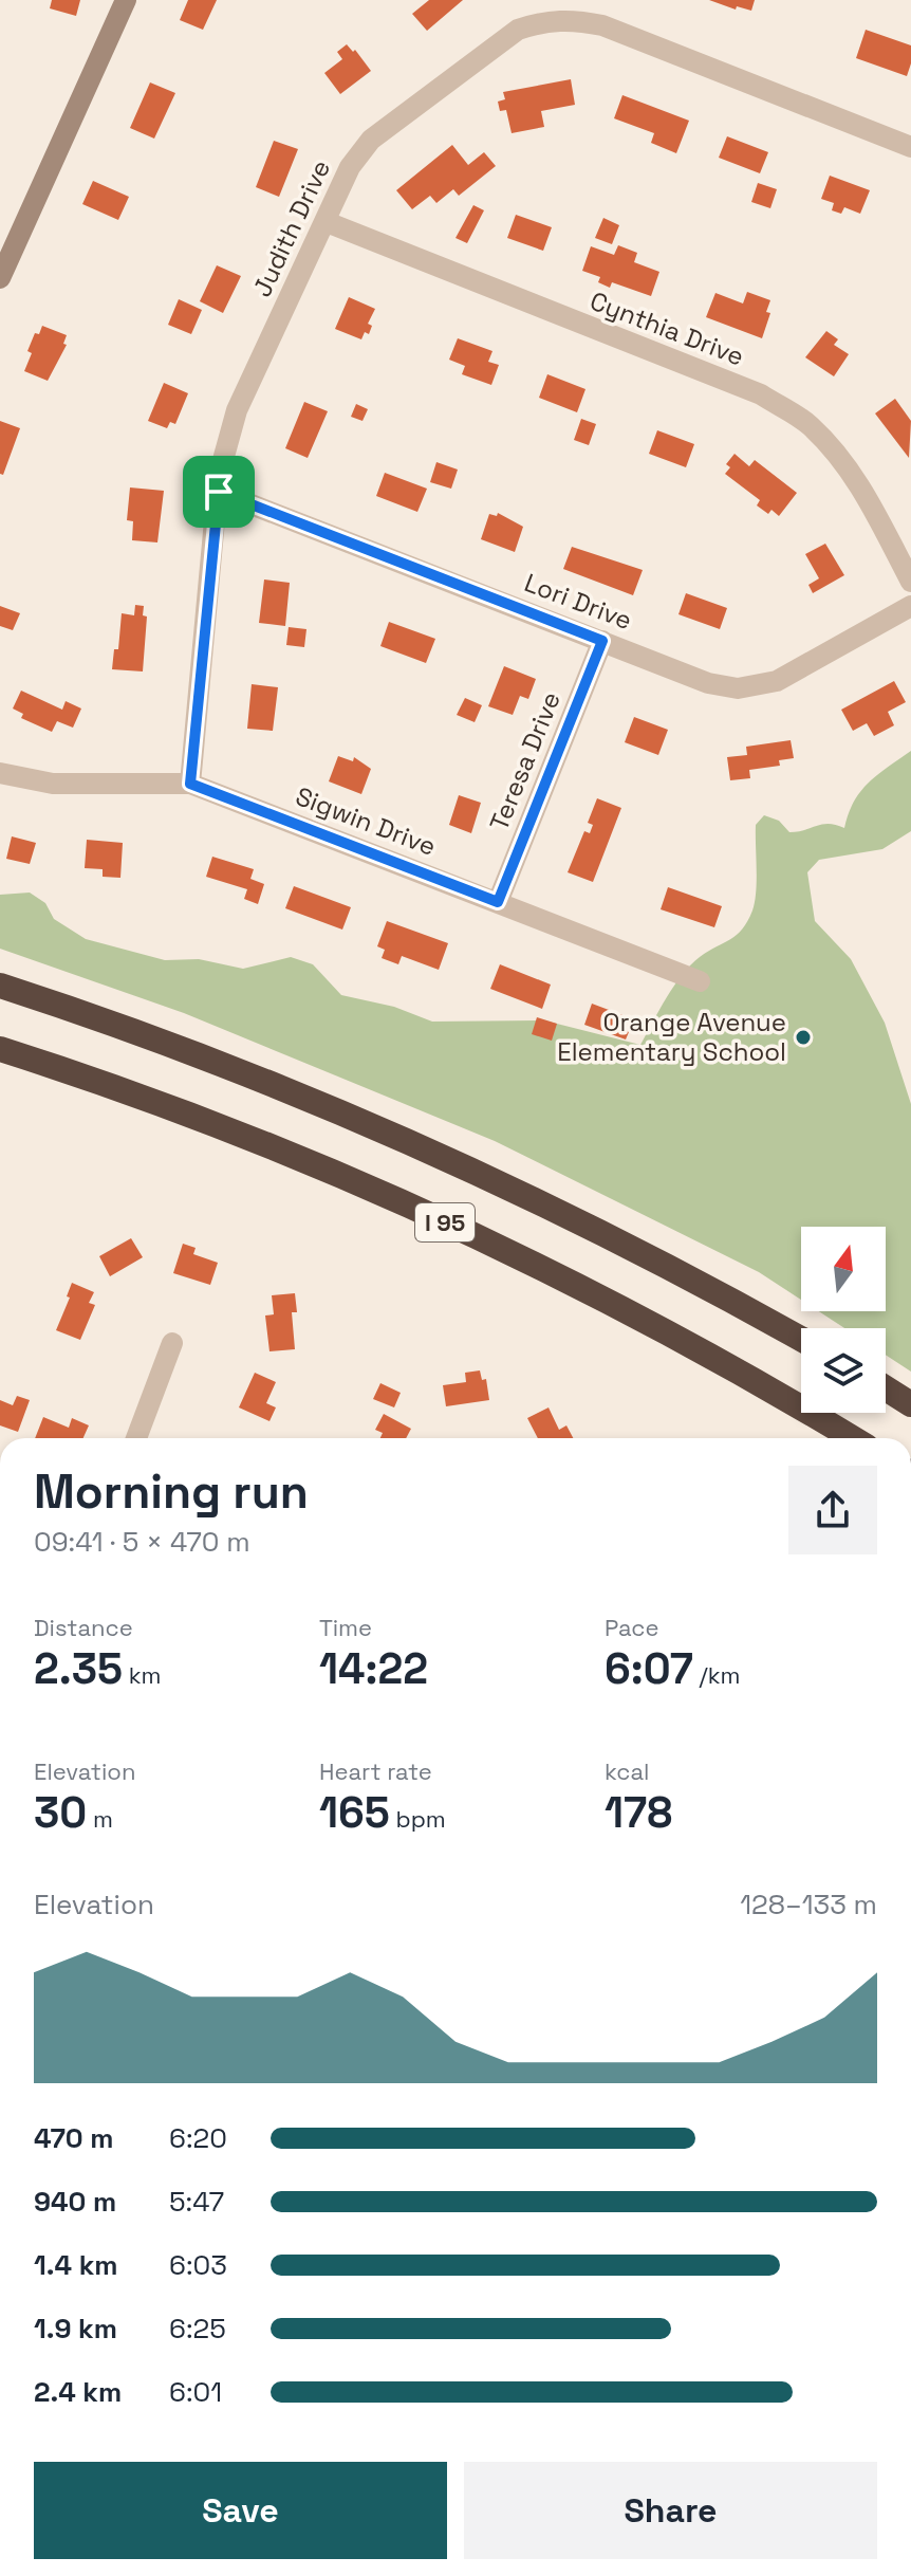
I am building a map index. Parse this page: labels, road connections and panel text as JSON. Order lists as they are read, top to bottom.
{
  "streets": {
    "highway": ["I 95"],
    "street": [
      "Judith Drive",
      "Cynthia Drive",
      "Lori Drive",
      "Teresa Drive",
      "Sigwin Drive"
    ]
  },
  "crossings": [
    ["Judith Drive", "Cynthia Drive"],
    ["Judith Drive", "Lori Drive"],
    ["Judith Drive", "Sigwin Drive"],
    ["Lori Drive", "Teresa Drive"],
    ["Teresa Drive", "Sigwin Drive"]
  ],
  "places": ["Orange Avenue Elementary School"],
  "north": "top",
  "page": {
    "heading": ["Morning run", "09:41 · 5 × 470 m"],
    "stats": [
      ["Distance", "2.35 km"],
      ["Time", "14:22"],
      ["Pace", "6:07 /km"],
      ["Elevation", "30 m"],
      ["Heart rate", "165 bpm"],
      ["kcal", "178"]
    ],
    "chart": ["Elevation", "128–133 m"],
    "list": [
      {
        "name": "470 m",
        "note": "6:20"
      },
      {
        "name": "940 m",
        "note": "5:47"
      },
      {
        "name": "1.4 km",
        "note": "6:03"
      },
      {
        "name": "1.9 km",
        "note": "6:25"
      },
      {
        "name": "2.4 km",
        "note": "6:01"
      }
    ],
    "buttons": ["Save", "Share"]
  }
}
